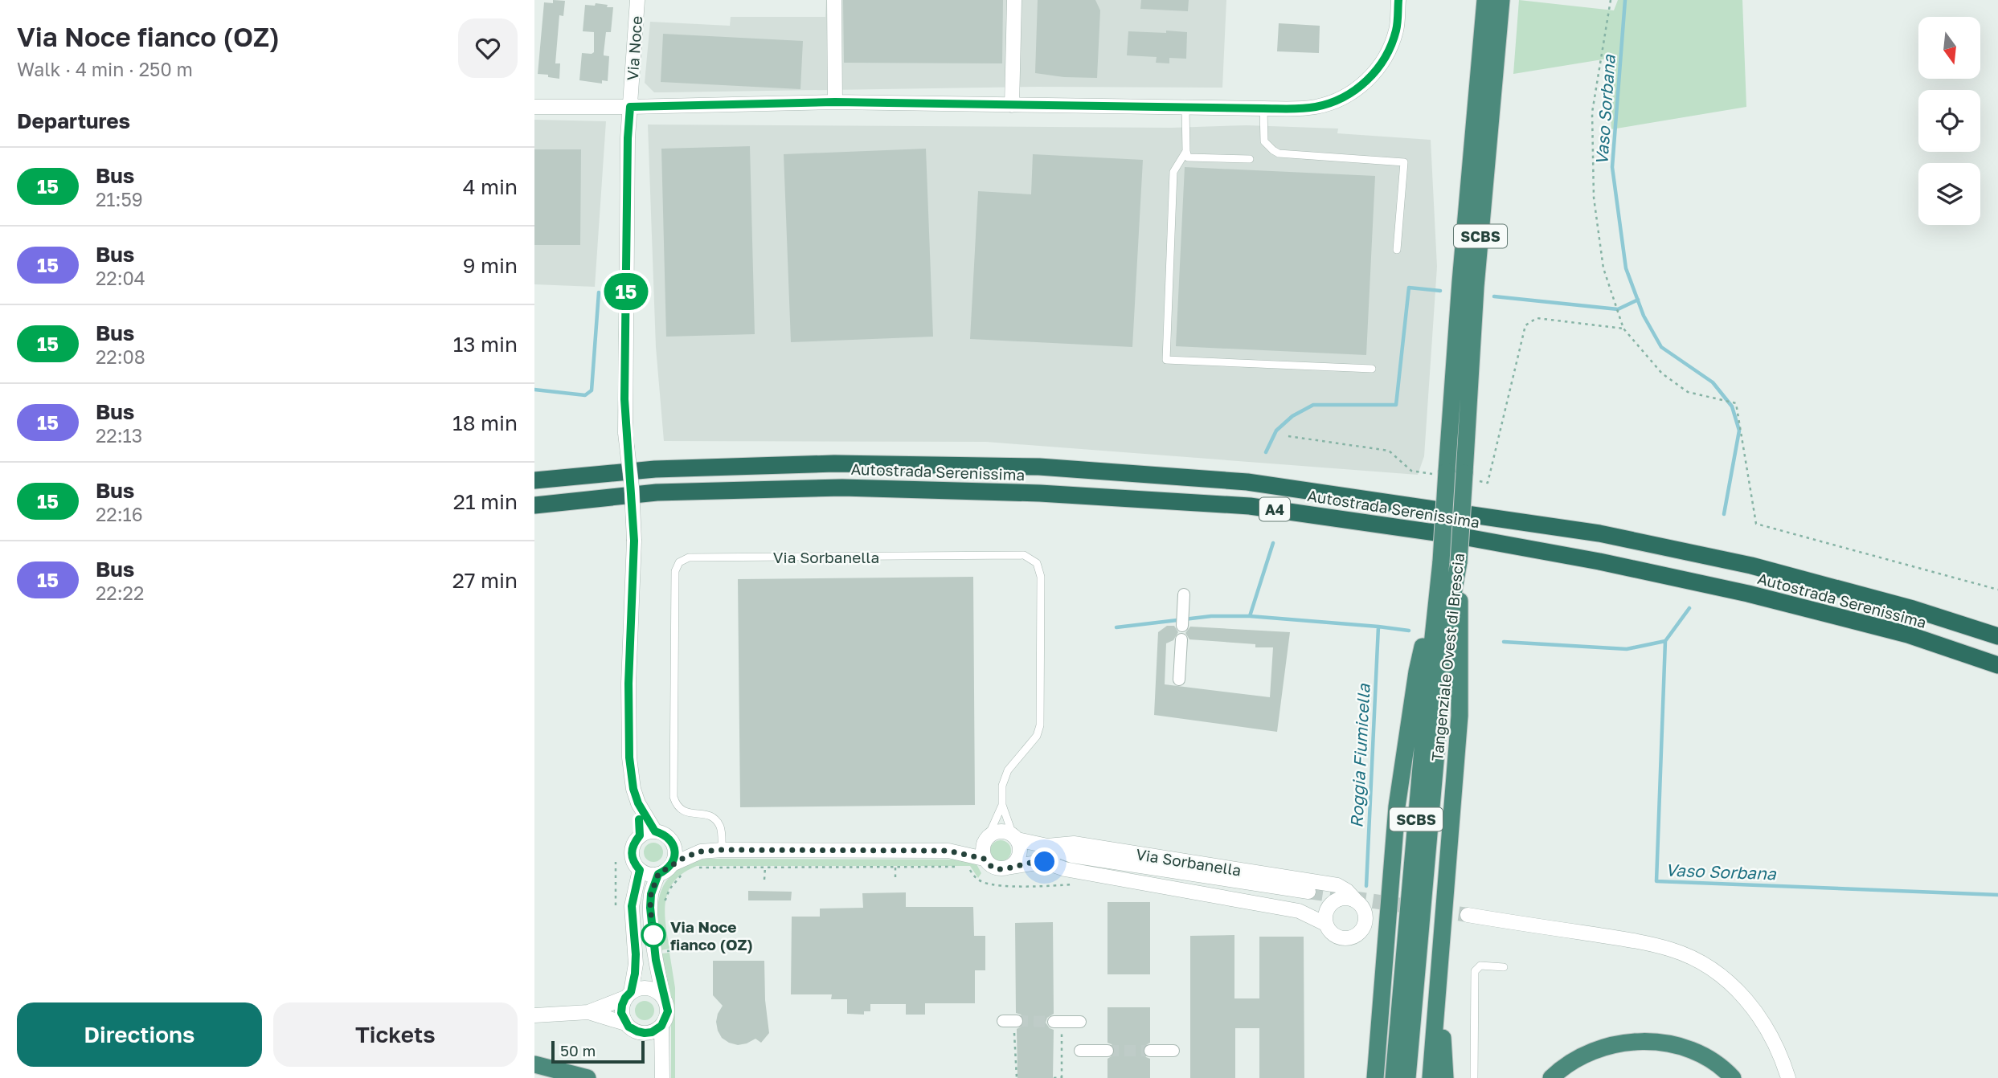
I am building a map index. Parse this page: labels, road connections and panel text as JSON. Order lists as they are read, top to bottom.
{
  "streets": {
    "highway": [
      "SCBS",
      "Autostrada Serenissima",
      "A4",
      "Tangenziale Ovest di Brescia"
    ],
    "street": ["Via Noce", "Via Sorbanella"]
  },
  "water": ["Vaso Sorbana", "Roggia Fiumicella"],
  "places": ["Via Noce fianco (OZ)"],
  "lines": ["bus line 15"],
  "scale_bar": "50 m",
  "north": "bottom",
  "page": {
    "heading": [
      ["Via Noce fianco (OZ)", "Walk · 4 min · 250 m"],
      "Departures"
    ],
    "on_map": "15",
    "list": [
      {
        "mark": "15",
        "name": "Bus",
        "note": "21:59",
        "value": "4 min"
      },
      {
        "mark": "15",
        "name": "Bus",
        "note": "22:04",
        "value": "9 min"
      },
      {
        "mark": "15",
        "name": "Bus",
        "note": "22:08",
        "value": "13 min"
      },
      {
        "mark": "15",
        "name": "Bus",
        "note": "22:13",
        "value": "18 min"
      },
      {
        "mark": "15",
        "name": "Bus",
        "note": "22:16",
        "value": "21 min"
      },
      {
        "mark": "15",
        "name": "Bus",
        "note": "22:22",
        "value": "27 min"
      }
    ],
    "buttons": ["Directions", "Tickets"],
    "scale": "50 m"
  }
}
